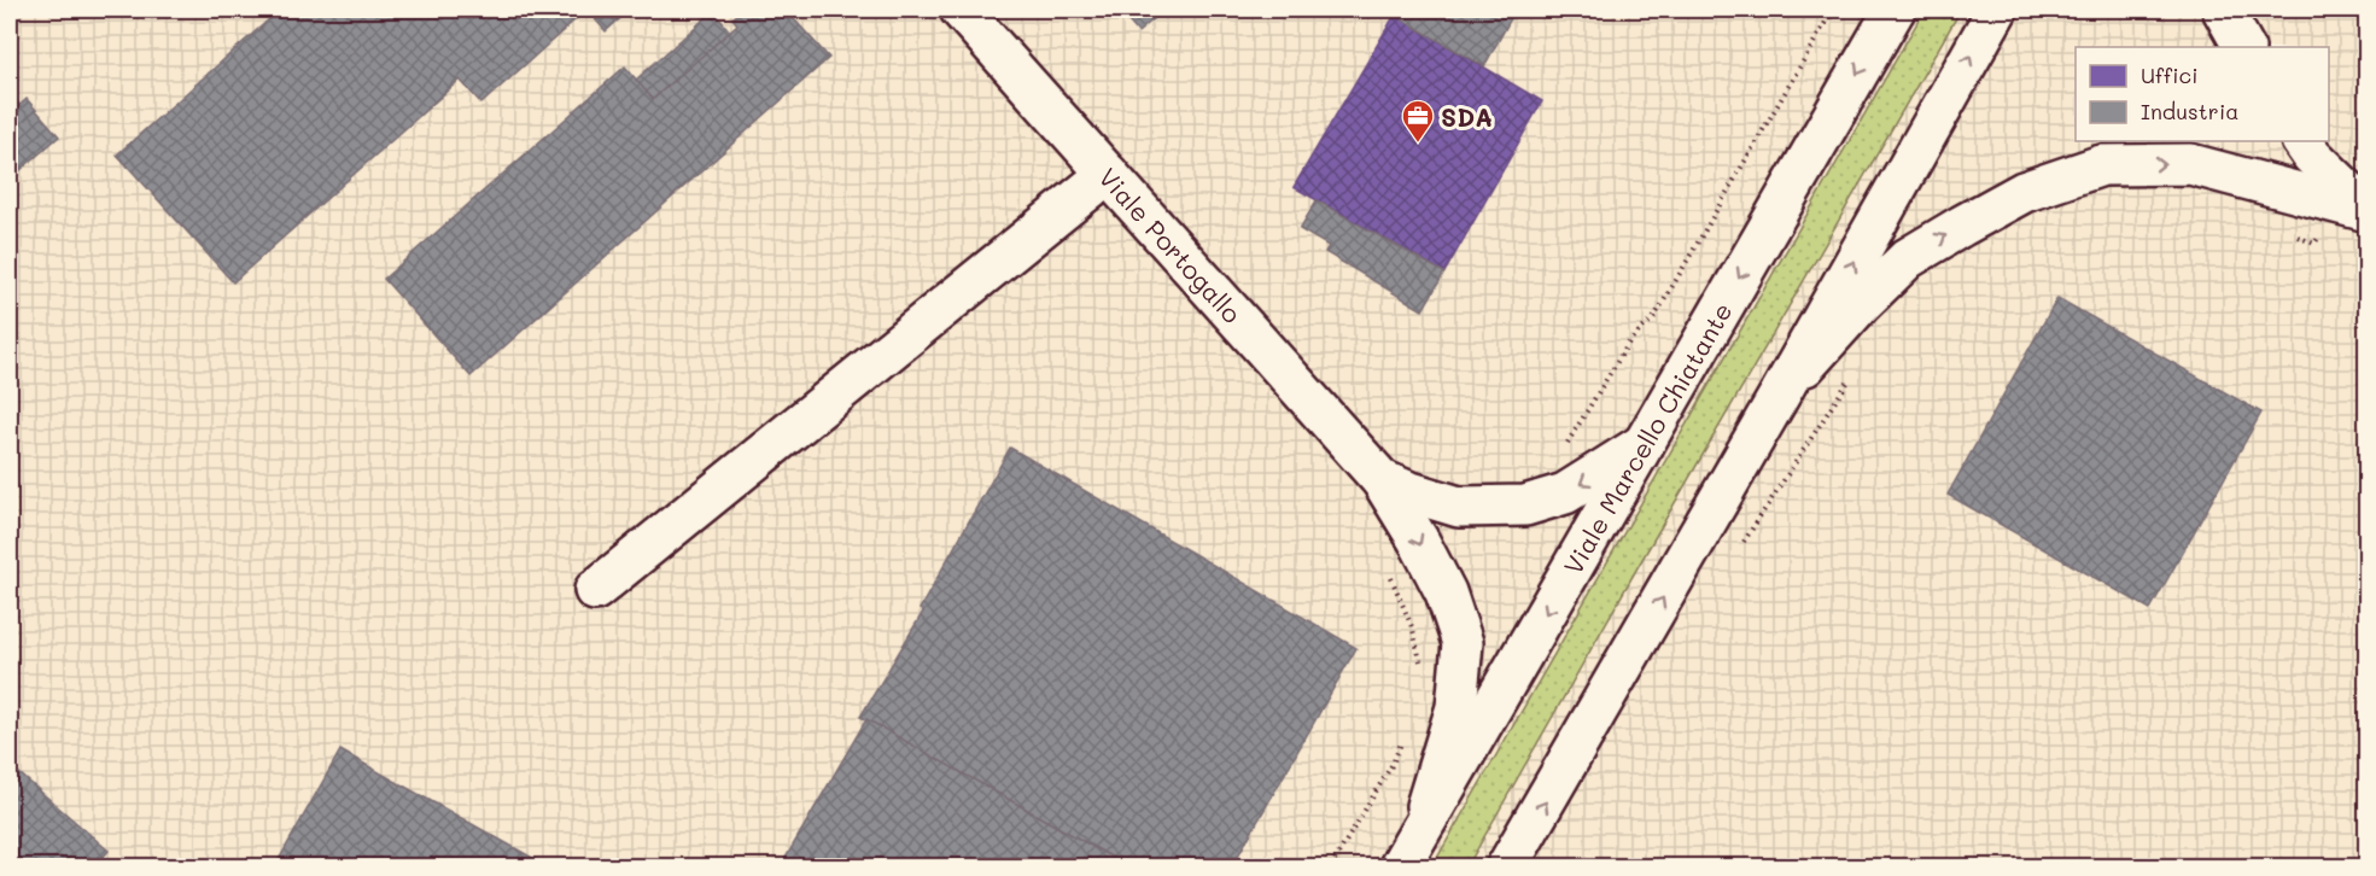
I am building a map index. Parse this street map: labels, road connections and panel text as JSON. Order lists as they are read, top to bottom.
{
  "streets": {
    "street": ["Viale Portogallo", "Viale Marcello Chiatante"]
  },
  "crossings": [
    ["Viale Portogallo", "Viale Marcello Chiatante"]
  ],
  "places": {
    "office": ["SDA"]
  },
  "legend": ["Uffici", "Industria"]
}
